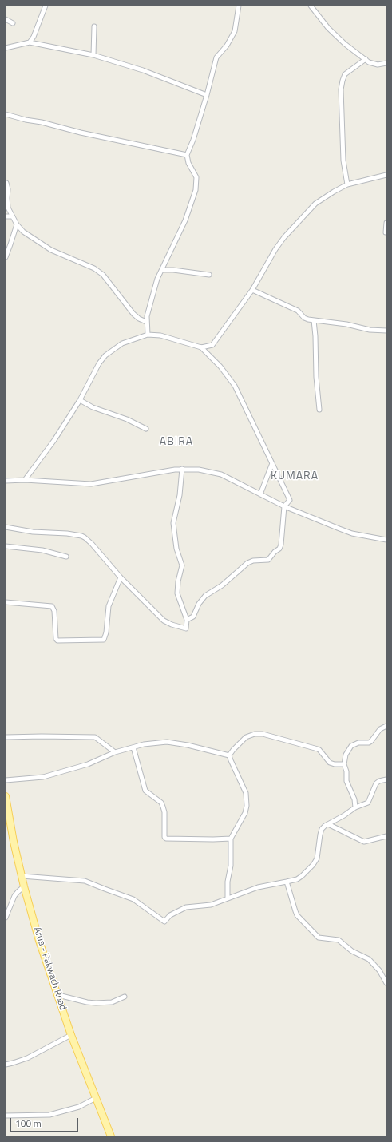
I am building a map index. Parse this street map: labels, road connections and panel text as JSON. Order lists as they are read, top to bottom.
{
  "streets": {
    "main road": ["Arua - Pakwach Road"]
  },
  "districts": ["ABIRA", "KUMARA"],
  "scale_bar": "100 m"
}
